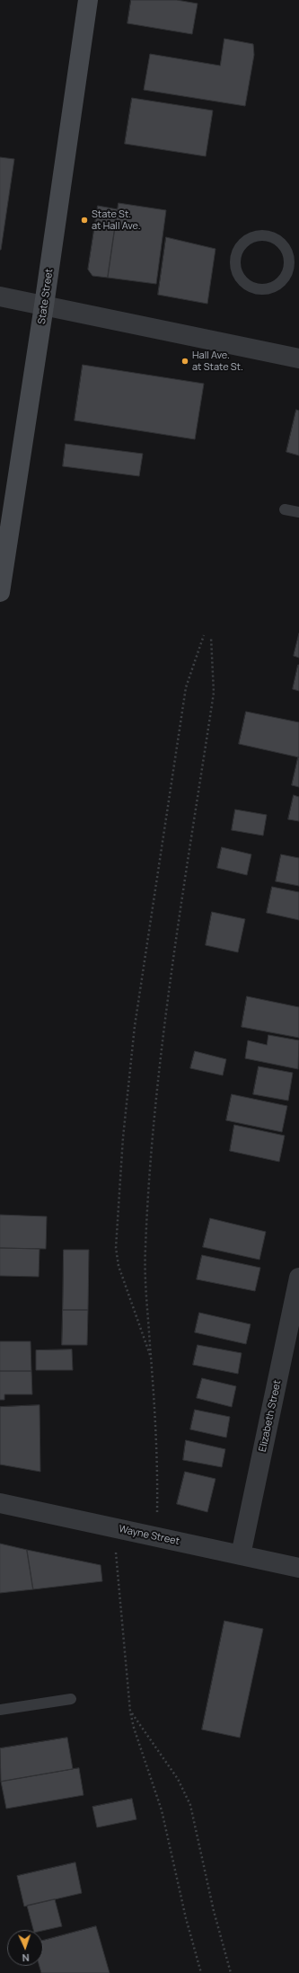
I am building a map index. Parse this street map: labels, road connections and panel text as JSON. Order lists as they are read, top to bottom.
{
  "streets": {
    "street": ["State Street", "Elizabeth Street", "Wayne Street"]
  },
  "crossings": [
    ["Elizabeth Street", "Wayne Street"]
  ],
  "places": ["State St. at Hall Ave.", "Hall Ave. at State St."],
  "north": "bottom"
}
